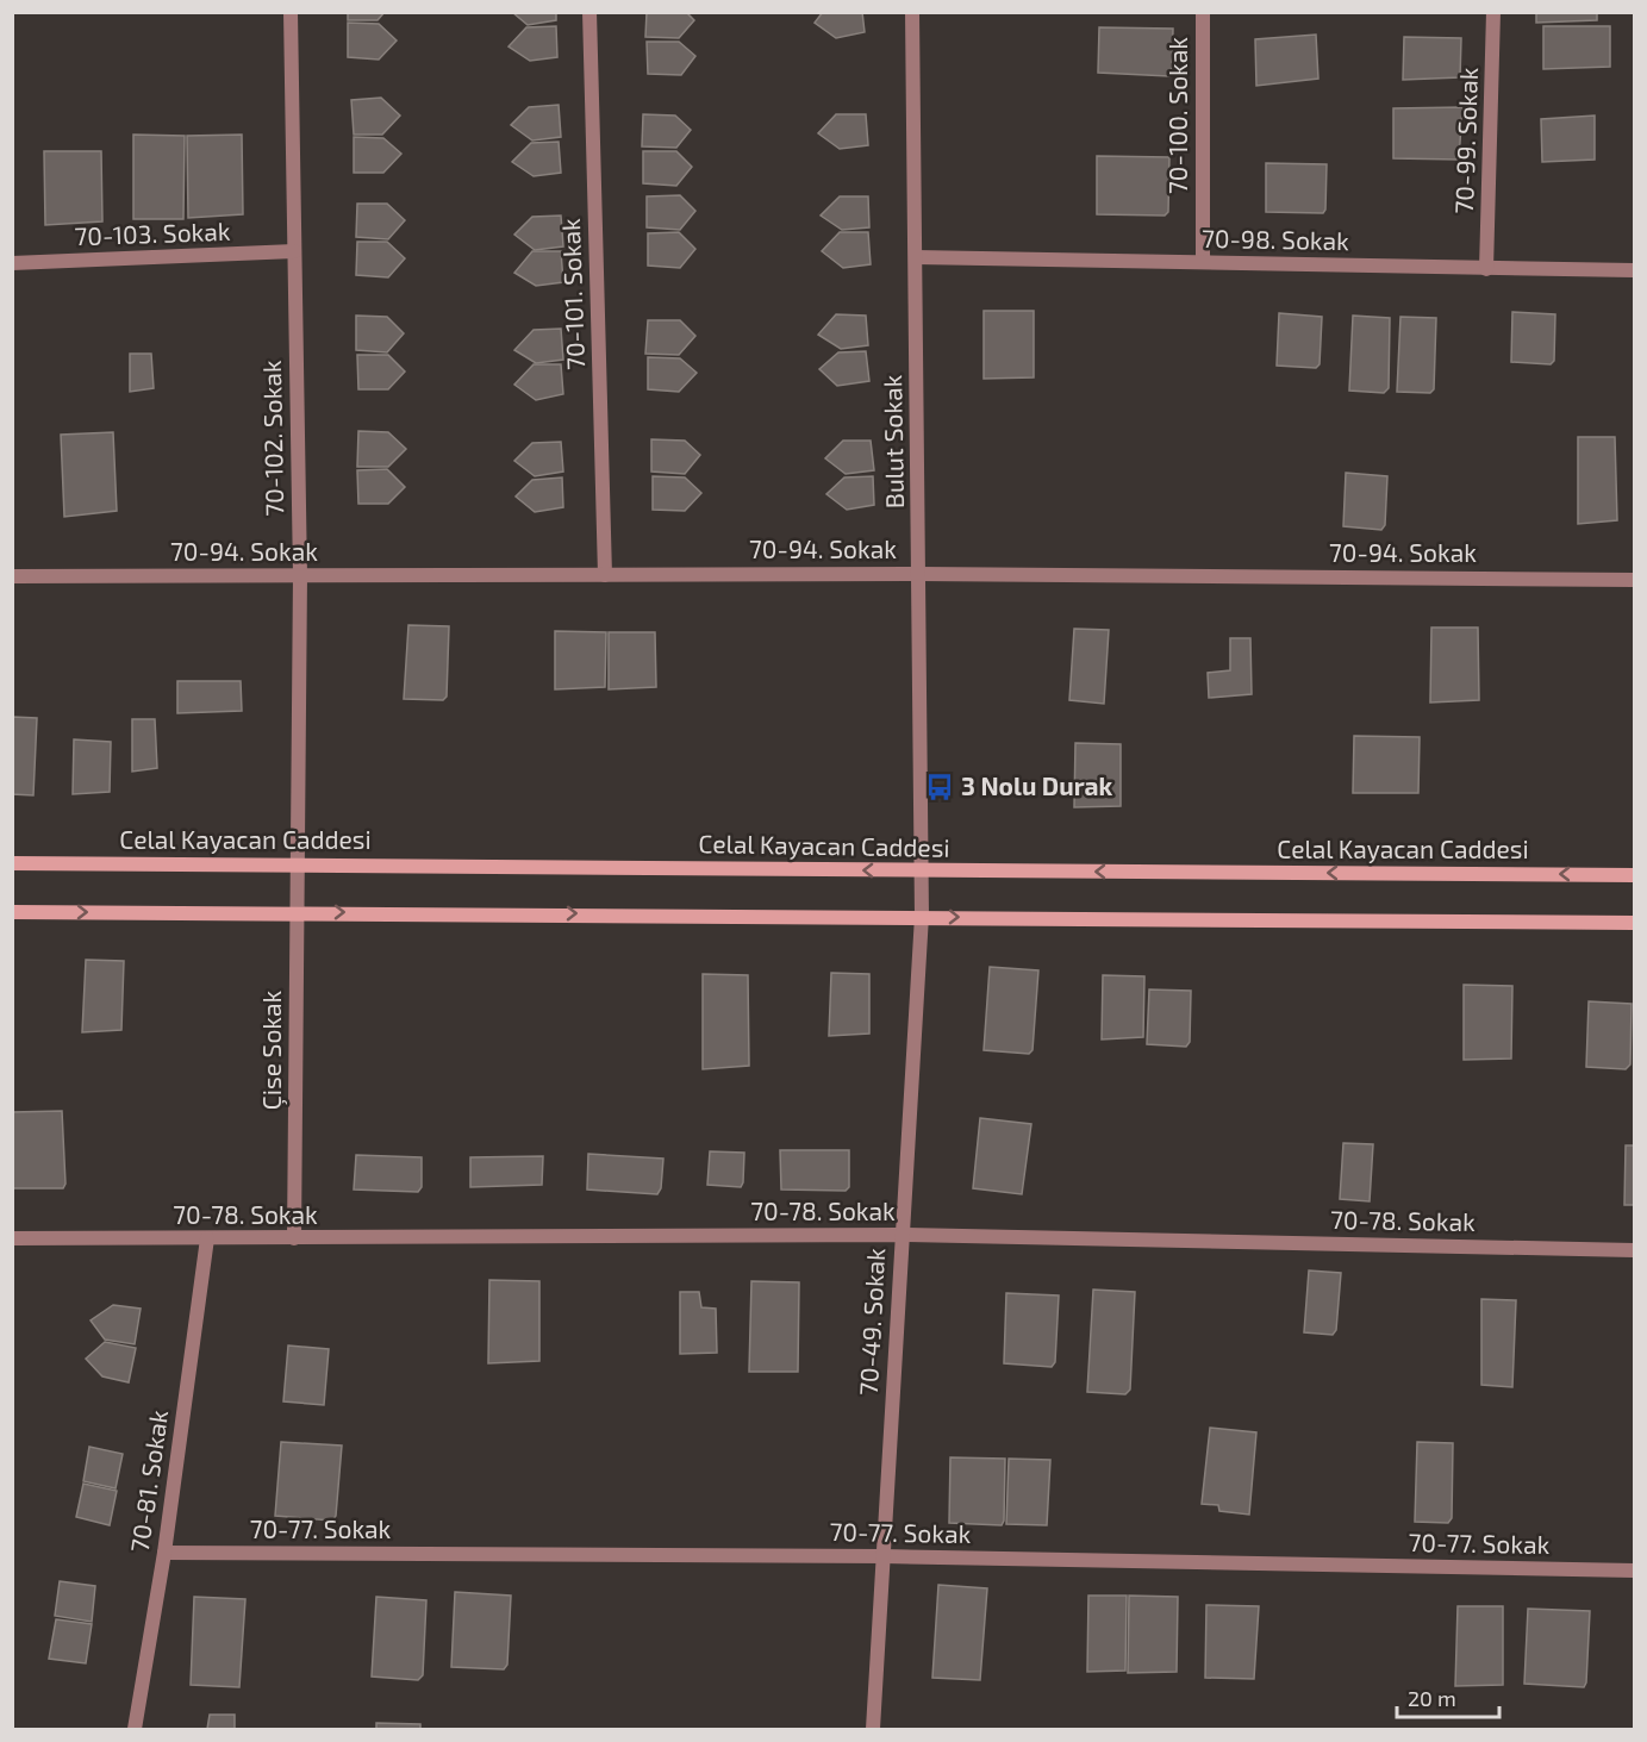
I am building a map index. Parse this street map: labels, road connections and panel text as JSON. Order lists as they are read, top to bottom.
{
  "streets": {
    "street": [
      "70-100. Sokak",
      "70-99. Sokak",
      "70-103. Sokak",
      "70-98. Sokak",
      "70-101. Sokak",
      "70-102. Sokak",
      "Bulut Sokak",
      "70-94. Sokak",
      "Celal Kayacan Caddesi",
      "Çise Sokak",
      "70-78. Sokak",
      "70-49. Sokak",
      "70-81. Sokak",
      "70-77. Sokak"
    ]
  },
  "crossings": [
    ["70-100. Sokak", "70-98. Sokak"],
    ["70-99. Sokak", "70-98. Sokak"],
    ["70-103. Sokak", "70-102. Sokak"],
    ["70-98. Sokak", "Bulut Sokak"],
    ["70-101. Sokak", "70-94. Sokak"],
    ["70-102. Sokak", "70-94. Sokak"],
    ["70-102. Sokak", "Celal Kayacan Caddesi"],
    ["70-102. Sokak", "Çise Sokak"],
    ["Bulut Sokak", "70-94. Sokak"],
    ["Bulut Sokak", "Celal Kayacan Caddesi"],
    ["Bulut Sokak", "70-49. Sokak"],
    ["Celal Kayacan Caddesi", "Çise Sokak"],
    ["Celal Kayacan Caddesi", "70-49. Sokak"],
    ["Çise Sokak", "70-78. Sokak"],
    ["70-78. Sokak", "70-49. Sokak"],
    ["70-78. Sokak", "70-81. Sokak"],
    ["70-49. Sokak", "70-77. Sokak"],
    ["70-81. Sokak", "70-77. Sokak"]
  ],
  "places": {
    "bus stop": ["3 Nolu Durak"]
  },
  "scale_bar": "20 m"
}
